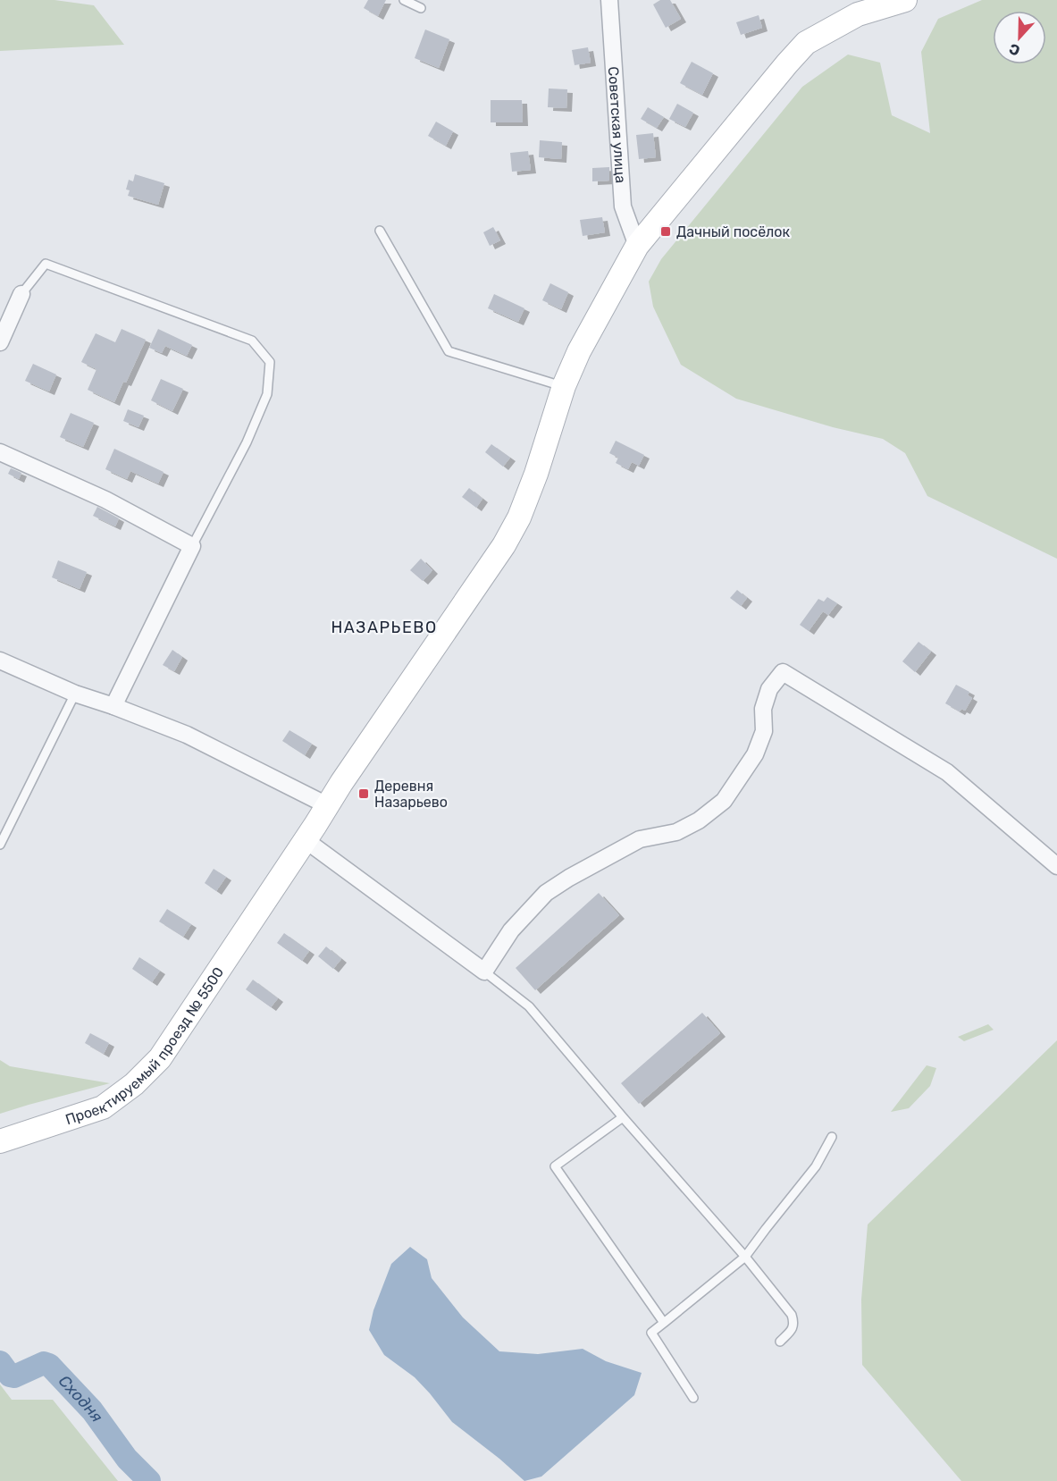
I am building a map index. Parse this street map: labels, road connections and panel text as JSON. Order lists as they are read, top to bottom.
{
  "streets": {
    "street": ["Советская улица", "Проектируемый проезд № 5500"]
  },
  "crossings": [
    ["Советская улица", "Проектируемый проезд № 5500"]
  ],
  "districts": ["НАЗАРЬЕВО"],
  "water": ["Сходня"],
  "places": {
    "transit": ["Дачный посёлок", "Деревня Назарьево"]
  },
  "north": "bottom"
}
